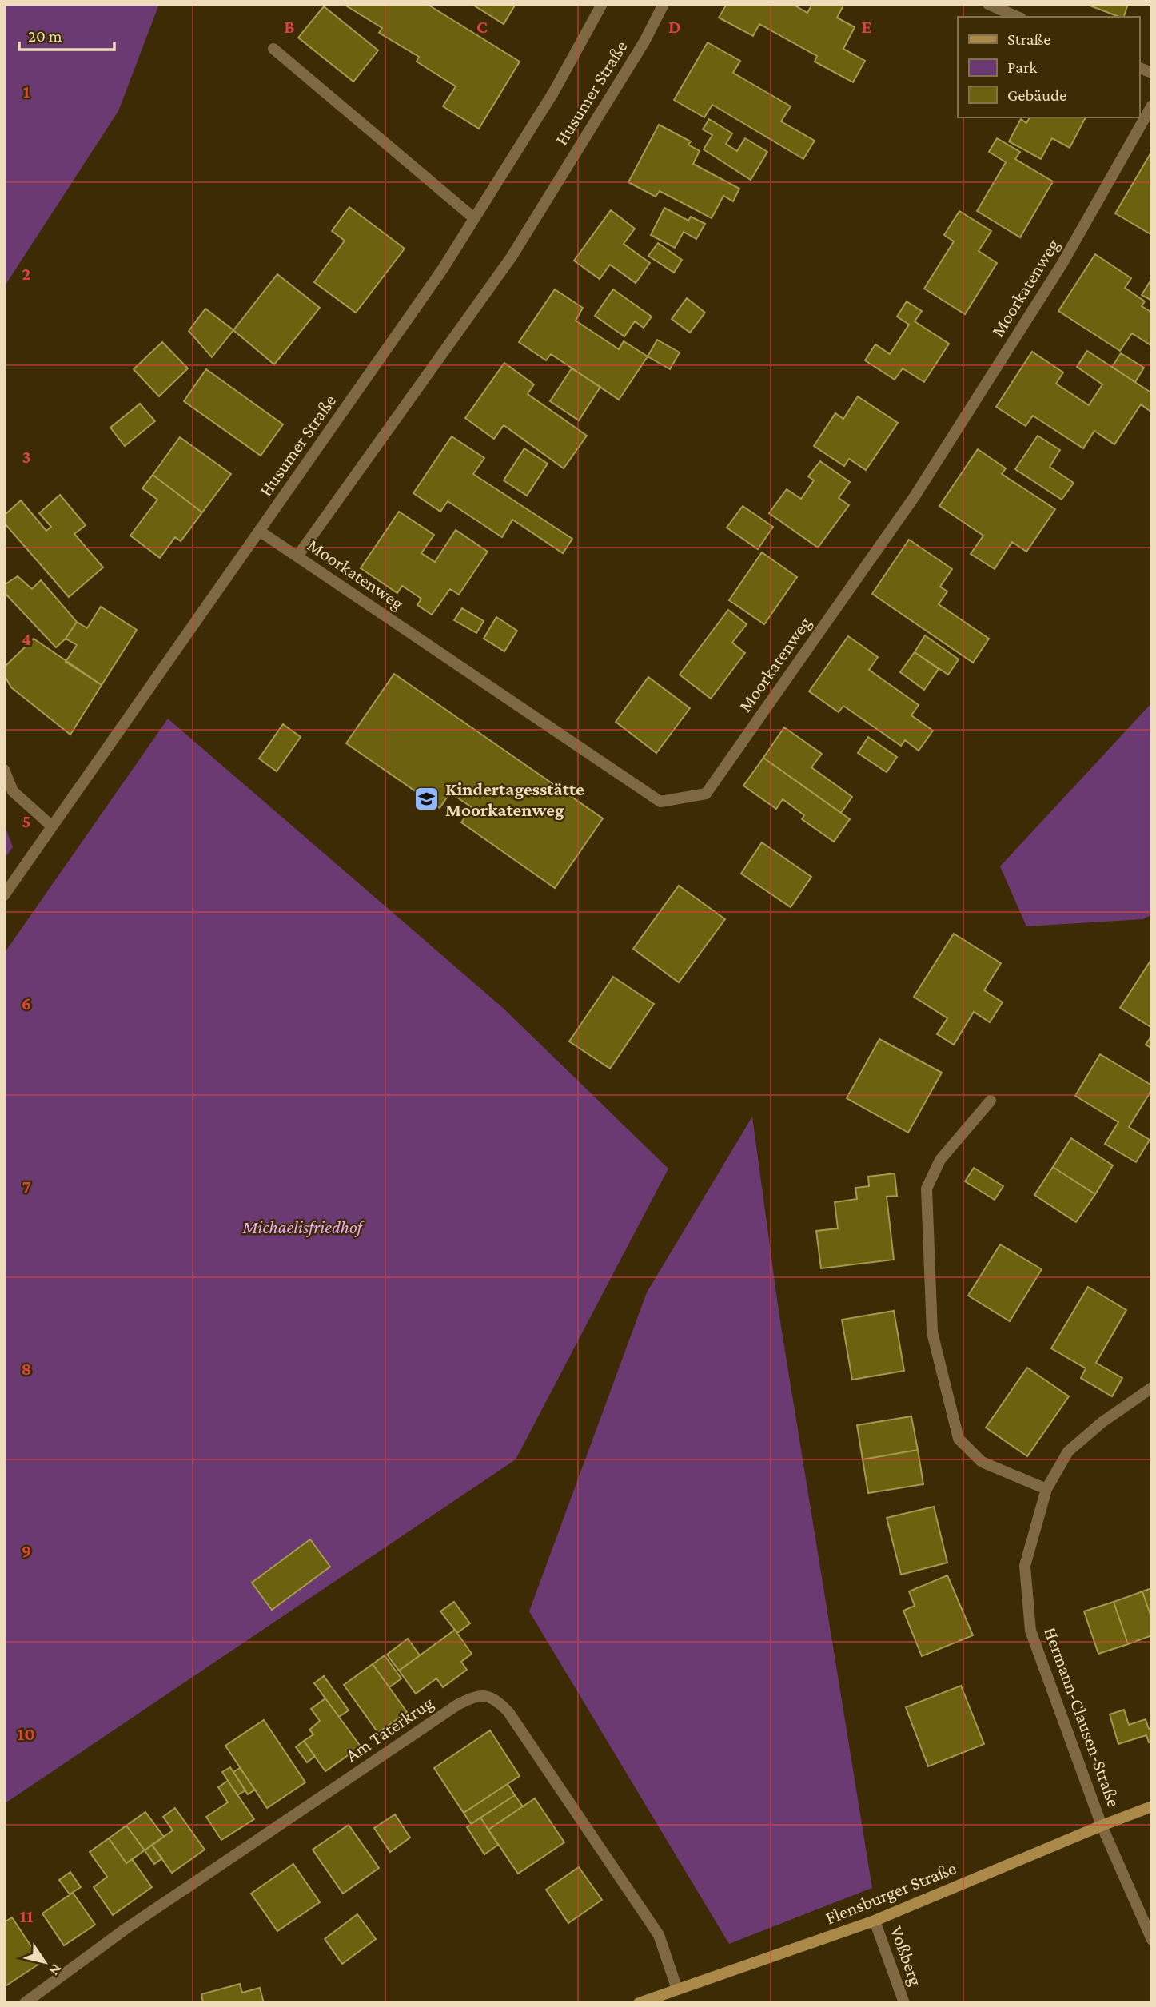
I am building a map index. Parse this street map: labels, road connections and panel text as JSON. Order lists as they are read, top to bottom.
{
  "streets": {
    "street": [
      "Husumer Straße",
      "Moorkatenweg",
      "Hermann-Clausen-Straße",
      "Am Taterkrug",
      "Flensburger Straße",
      "Voßberg"
    ]
  },
  "crossings": [
    ["Husumer Straße", "Moorkatenweg"],
    ["Hermann-Clausen-Straße", "Flensburger Straße"],
    ["Am Taterkrug", "Flensburger Straße"],
    ["Flensburger Straße", "Voßberg"]
  ],
  "parks": ["Michaelisfriedhof"],
  "places": {
    "school or university": ["Kindertagesstätte Moorkatenweg"]
  },
  "legend": ["Straße", "Park", "Gebäude"],
  "scale_bar": "20 m",
  "north": "bottom right",
  "grid": {
    "columns": [
      "B",
      "C",
      "D",
      "E"
    ],
    "rows": [
      "1",
      "2",
      "3",
      "4",
      "5",
      "6",
      "7",
      "8",
      "9",
      "10",
      "11"
    ]
  }
}
